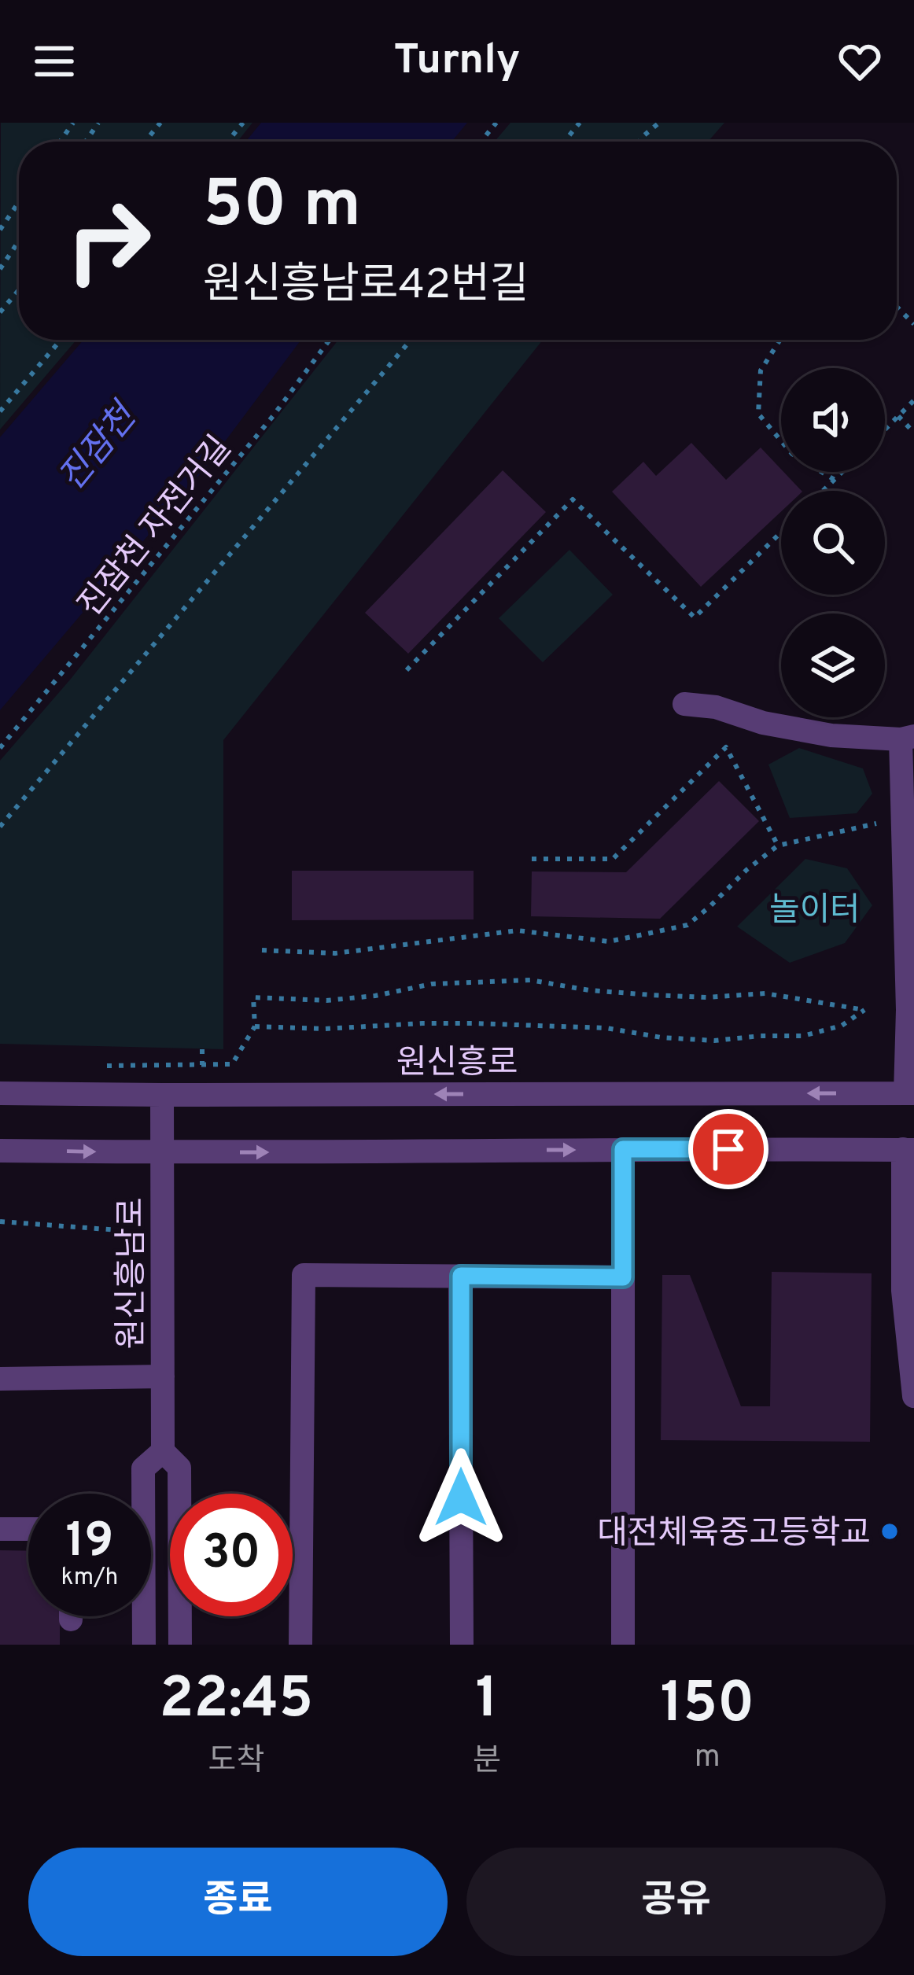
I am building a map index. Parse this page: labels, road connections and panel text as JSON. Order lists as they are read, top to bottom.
{
  "streets": {
    "street": ["원신흥로", "원신흥남로"],
    "path": ["진잠천 자전거길"]
  },
  "crossings": [
    ["원신흥로", "원신흥남로"]
  ],
  "water": ["진잠천"],
  "parks": ["놀이터"],
  "places": ["대전체육중고등학교"],
  "page": {
    "header": "Turnly",
    "turn": ["50 m", "원신흥남로42번길"],
    "speed": "19 km/h",
    "limit": "30",
    "eta": [
      "22:45",
      "도착",
      "1",
      "분",
      "150",
      "m"
    ],
    "buttons": ["종료", "공유"]
  }
}
